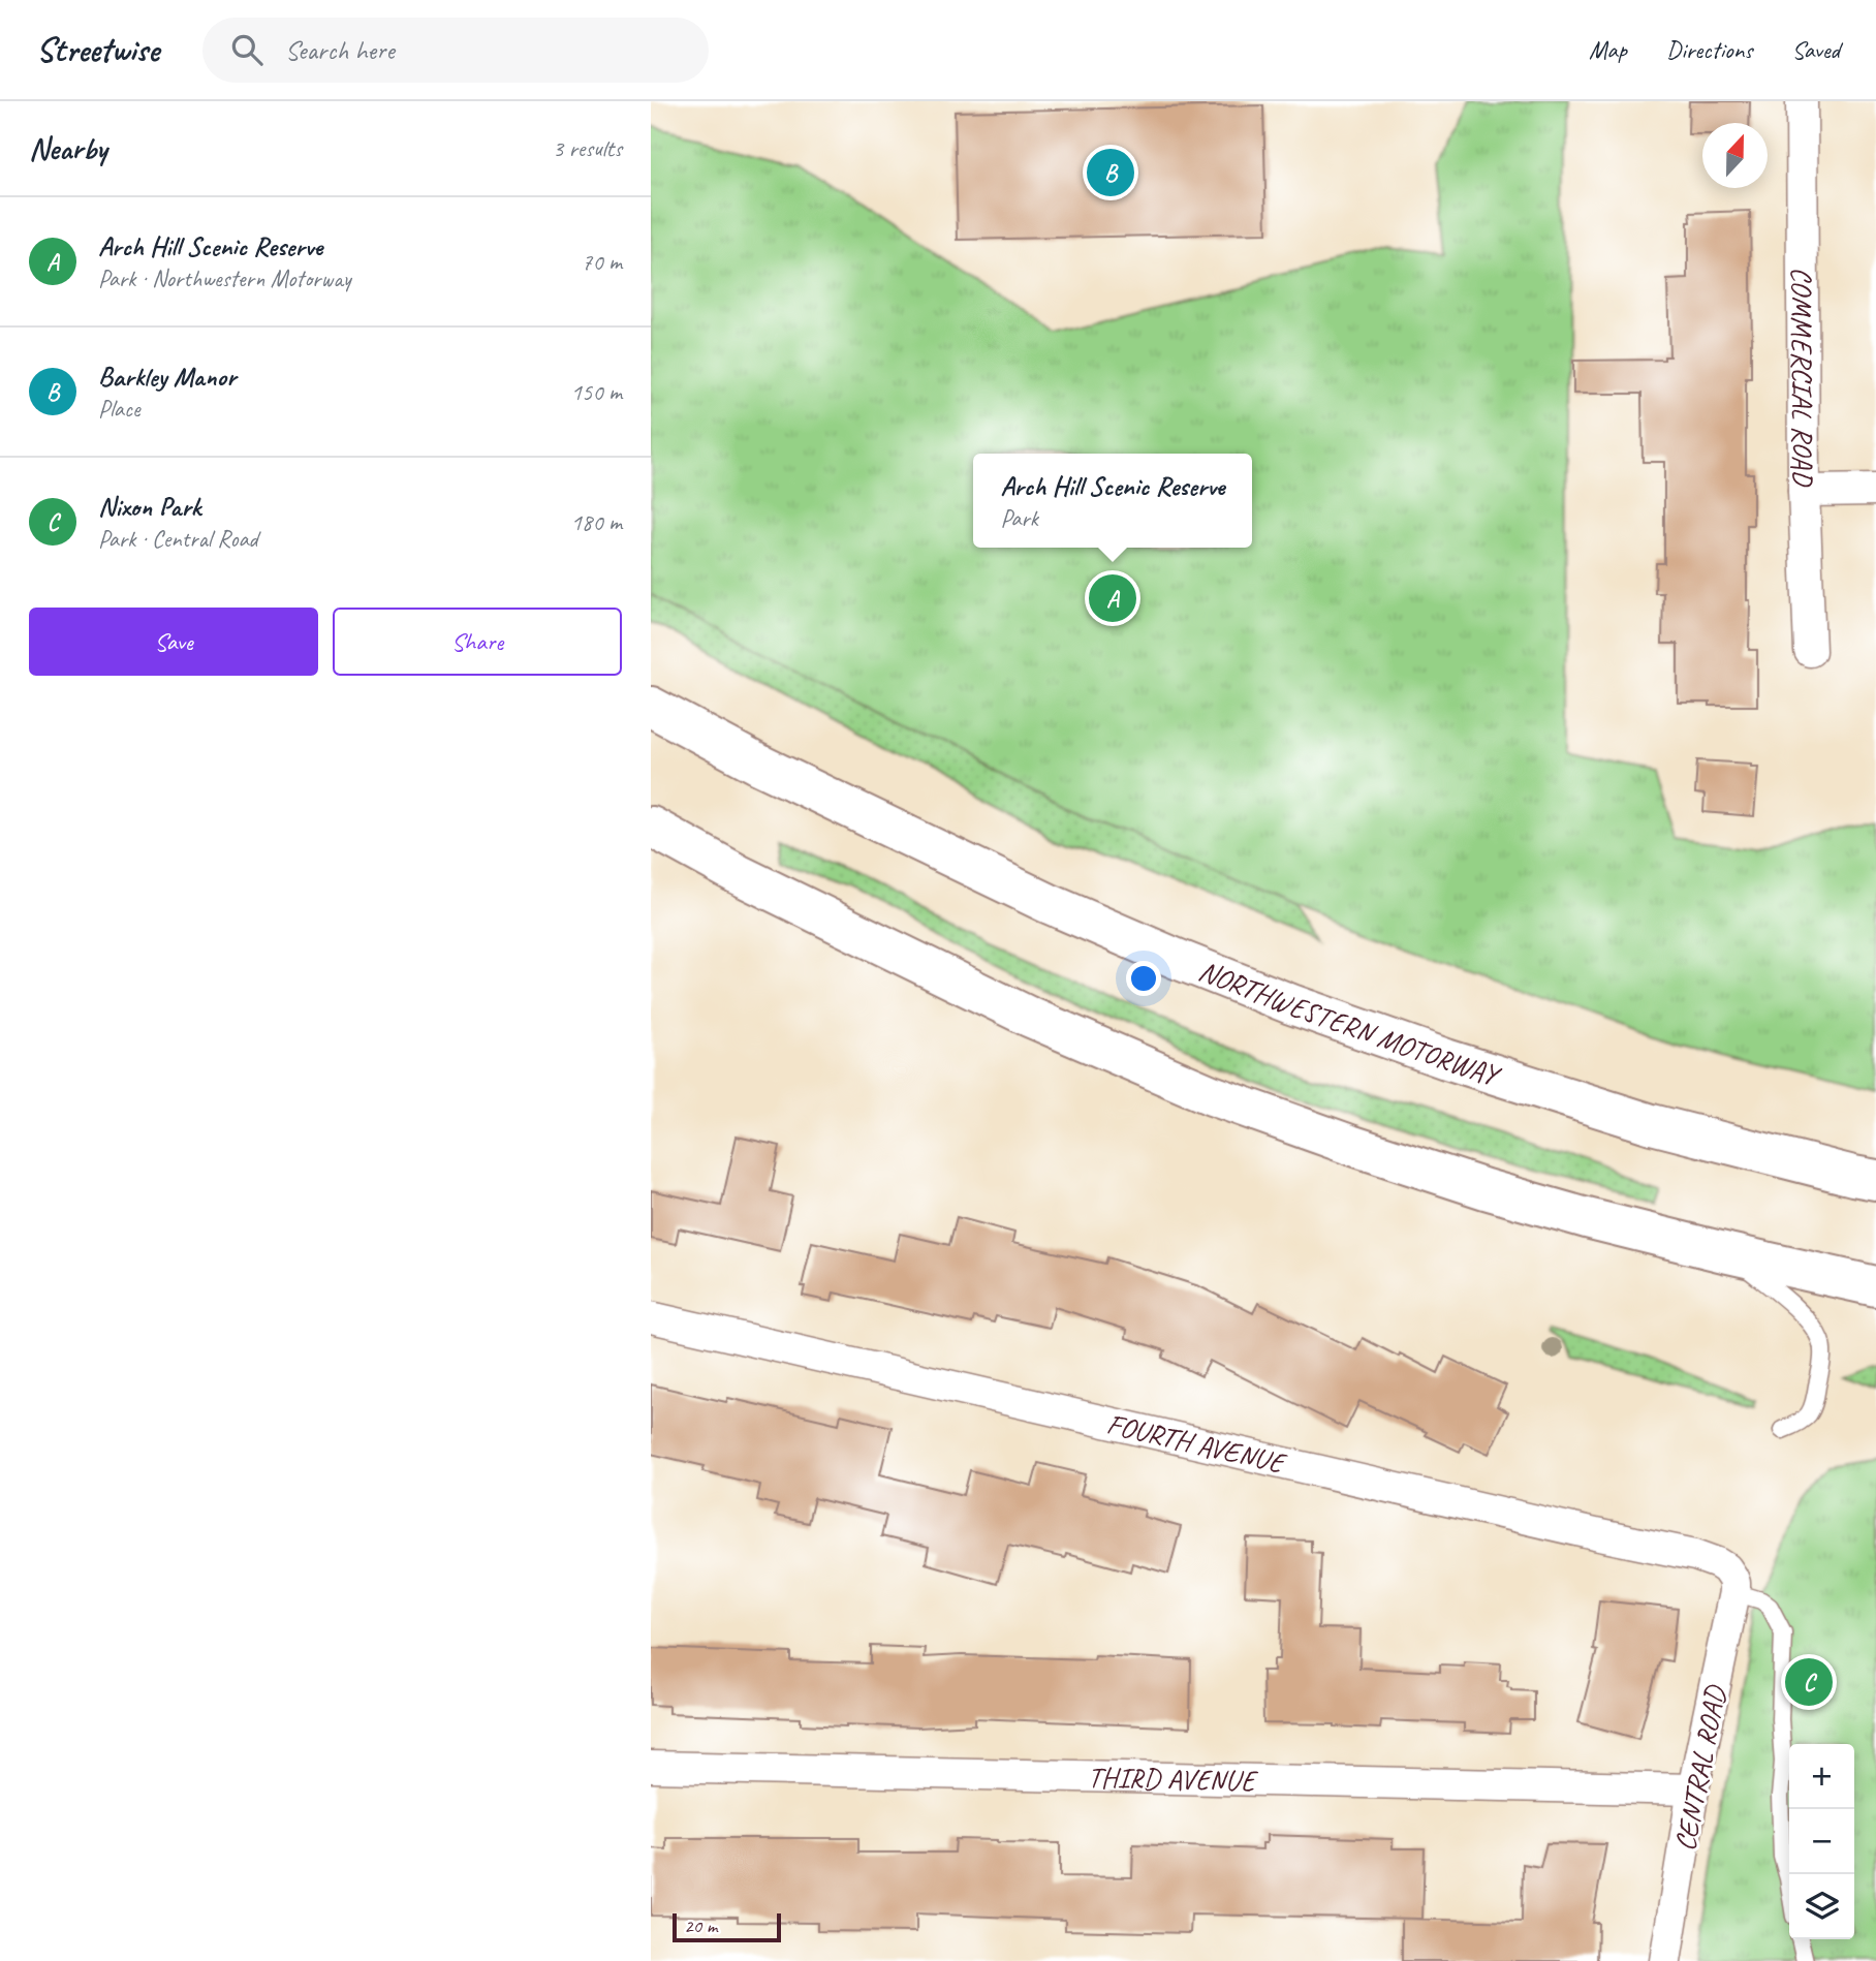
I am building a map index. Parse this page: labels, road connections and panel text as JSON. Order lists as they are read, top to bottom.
{
  "streets": {
    "highway": ["NORTHWESTERN MOTORWAY"],
    "street": [
      "COMMERCIAL ROAD",
      "FOURTH AVENUE",
      "CENTRAL ROAD",
      "THIRD AVENUE"
    ]
  },
  "crossings": [
    ["FOURTH AVENUE", "CENTRAL ROAD"],
    ["CENTRAL ROAD", "THIRD AVENUE"]
  ],
  "scale_bar": "20 m",
  "north": "top",
  "page": {
    "header": "Streetwise",
    "search": "Search here",
    "nav": ["Map", "Directions", "Saved"],
    "heading": ["Nearby", "3 results"],
    "pins": ["B", "A", "C"],
    "list": [
      {
        "mark": "A",
        "name": "Arch Hill Scenic Reserve",
        "note": "Park · Northwestern Motorway",
        "value": "70 m"
      },
      {
        "mark": "B",
        "name": "Barkley Manor",
        "note": "Place",
        "value": "150 m"
      },
      {
        "mark": "C",
        "name": "Nixon Park",
        "note": "Park · Central Road",
        "value": "180 m"
      }
    ],
    "popup": ["Arch Hill Scenic Reserve", "Park"],
    "buttons": ["Save", "Share"],
    "map_buttons": ["+", "−"],
    "scale": "20 m"
  }
}
